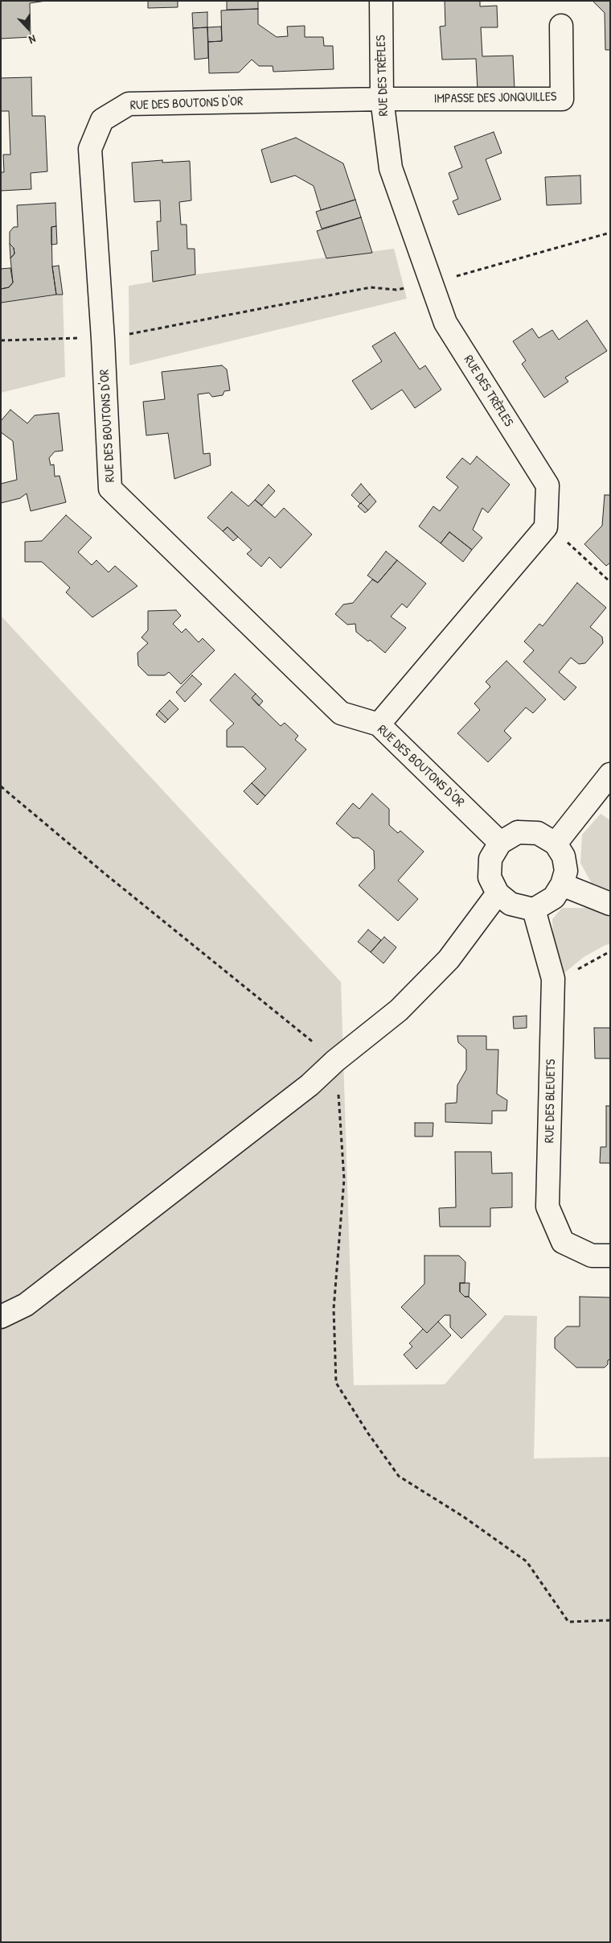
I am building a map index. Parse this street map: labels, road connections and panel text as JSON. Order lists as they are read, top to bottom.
{
  "streets": {
    "street": [
      "RUE DES TRÈFLES",
      "IMPASSE DES JONQUILLES",
      "RUE DES BOUTONS D'OR",
      "RUE DES BLEUETS"
    ]
  },
  "crossings": [
    ["RUE DES TRÈFLES", "IMPASSE DES JONQUILLES"],
    ["RUE DES TRÈFLES", "RUE DES BOUTONS D'OR"],
    ["IMPASSE DES JONQUILLES", "RUE DES BOUTONS D'OR"],
    ["RUE DES BOUTONS D'OR", "RUE DES BLEUETS"]
  ],
  "north": "bottom"
}
